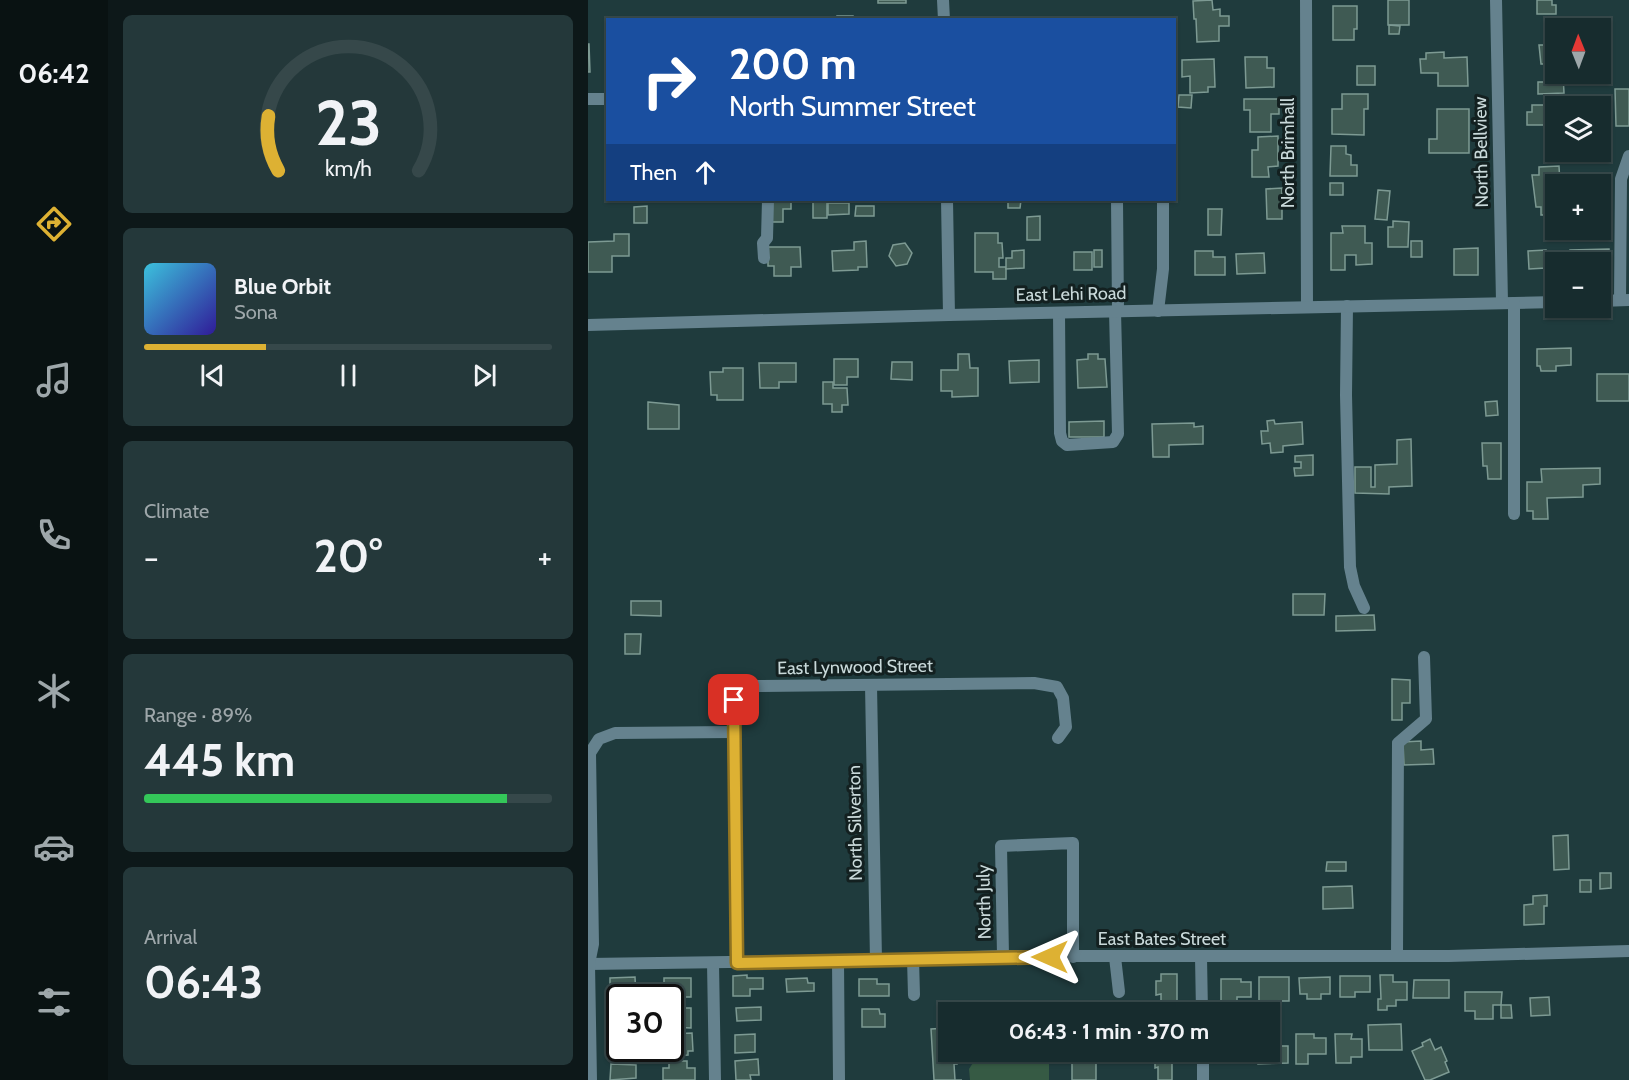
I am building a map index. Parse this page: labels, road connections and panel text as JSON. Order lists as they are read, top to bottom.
{
  "streets": {
    "street": [
      "North Bellview",
      "North Brimhall",
      "East Lehi Road",
      "East Lynwood Street",
      "North Silverton",
      "North July",
      "East Bates Street"
    ]
  },
  "crossings": [
    ["North Bellview", "East Lehi Road"],
    ["North Brimhall", "East Lehi Road"],
    ["East Lynwood Street", "North Silverton"],
    ["North Silverton", "East Bates Street"],
    ["North July", "East Bates Street"]
  ],
  "north": "top",
  "page": {
    "tabs": "06:42",
    "map_buttons": ["+", "−"],
    "turn": ["200 m", "North Summer Street"],
    "then": "Then",
    "song": ["Blue Orbit", "Sona"],
    "tile": [
      "Climate",
      ["Range · 89%", "445 km"],
      ["Arrival", "06:43"]
    ],
    "heat": ["−", "20°", "+"],
    "limit": "30",
    "trip": "06:43 · 1 min · 370 m",
    "gauge": ["23", "km/h"]
  }
}
